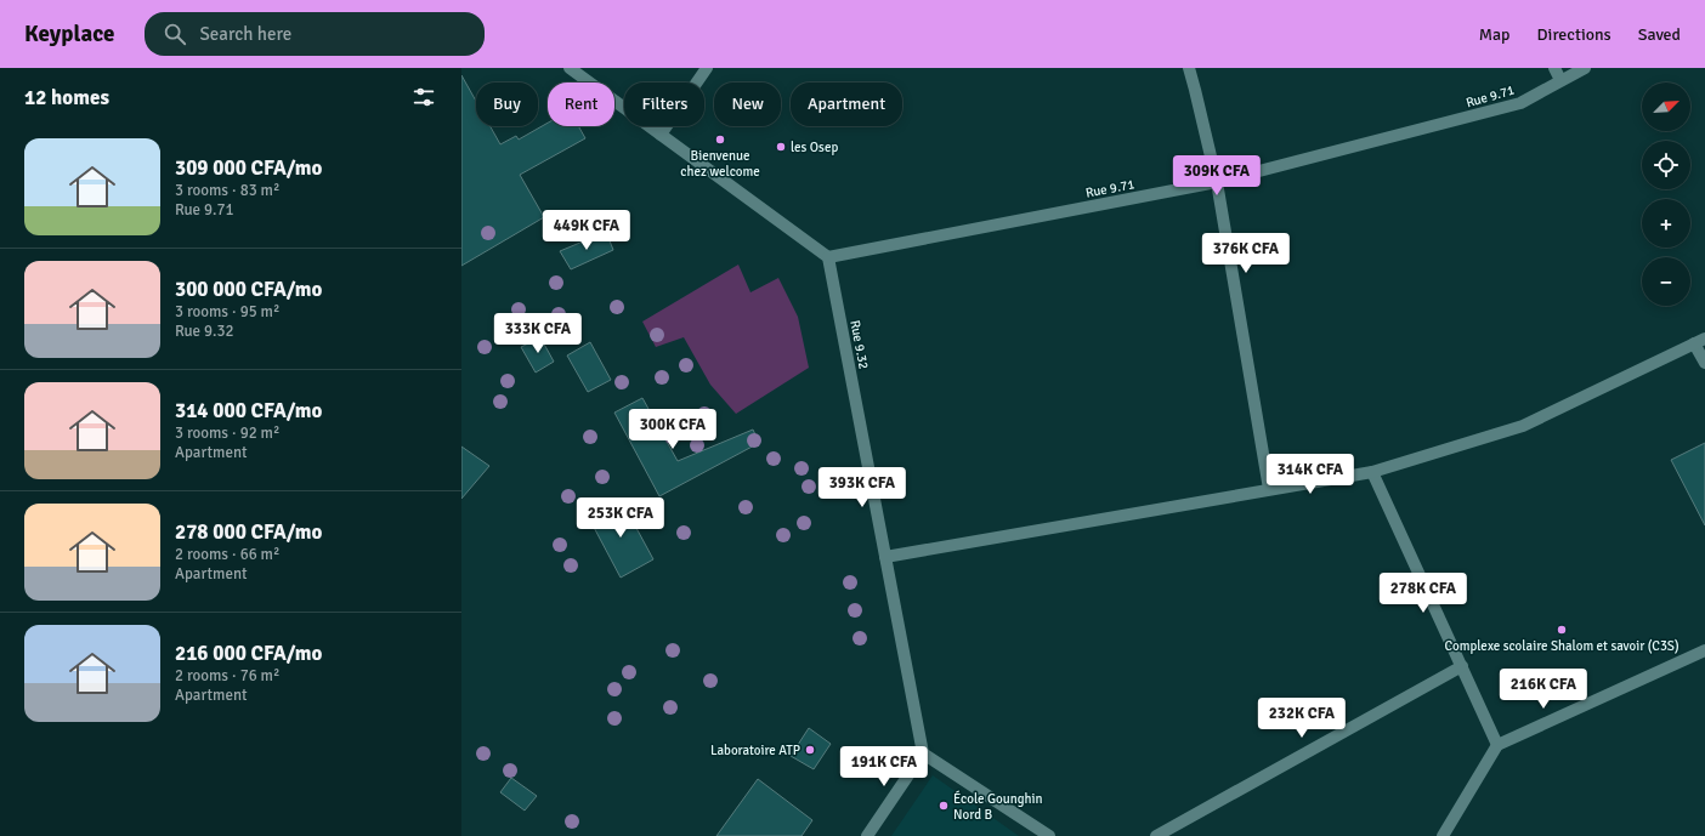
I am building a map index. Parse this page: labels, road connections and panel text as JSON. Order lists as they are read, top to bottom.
{
  "streets": {
    "street": ["Rue 9.71", "Rue 9.32"]
  },
  "crossings": [
    ["Rue 9.71", "Rue 9.32"]
  ],
  "places": [
    "Bienvenue chez welcome",
    "les Osep",
    "Complexe scolaire Shalom et savoir (C3S)",
    "Laboratoire ATP",
    "École Gounghin Nord B"
  ],
  "north": "top right",
  "page": {
    "header": "Keyplace",
    "search": "Search here",
    "nav": ["Map", "Directions", "Saved"],
    "heading": "12 homes",
    "map_buttons": ["+", "−"],
    "chip": [
      "Buy",
      "Rent",
      "Filters",
      "New",
      "Apartment"
    ],
    "list": [
      {
        "name": "309 000 CFA/mo",
        "note": "3 rooms · 83 m² · Rue 9.71"
      },
      {
        "name": "300 000 CFA/mo",
        "note": "3 rooms · 95 m² · Rue 9.32"
      },
      {
        "name": "314 000 CFA/mo",
        "note": "3 rooms · 92 m² · Apartment"
      },
      {
        "name": "278 000 CFA/mo",
        "note": "2 rooms · 66 m² · Apartment"
      },
      {
        "name": "216 000 CFA/mo",
        "note": "2 rooms · 76 m² · Apartment"
      }
    ],
    "price": [
      "309K CFA",
      "449K CFA",
      "376K CFA",
      "333K CFA",
      "300K CFA",
      "314K CFA",
      "393K CFA",
      "253K CFA",
      "278K CFA",
      "216K CFA",
      "232K CFA",
      "191K CFA"
    ]
  }
}
